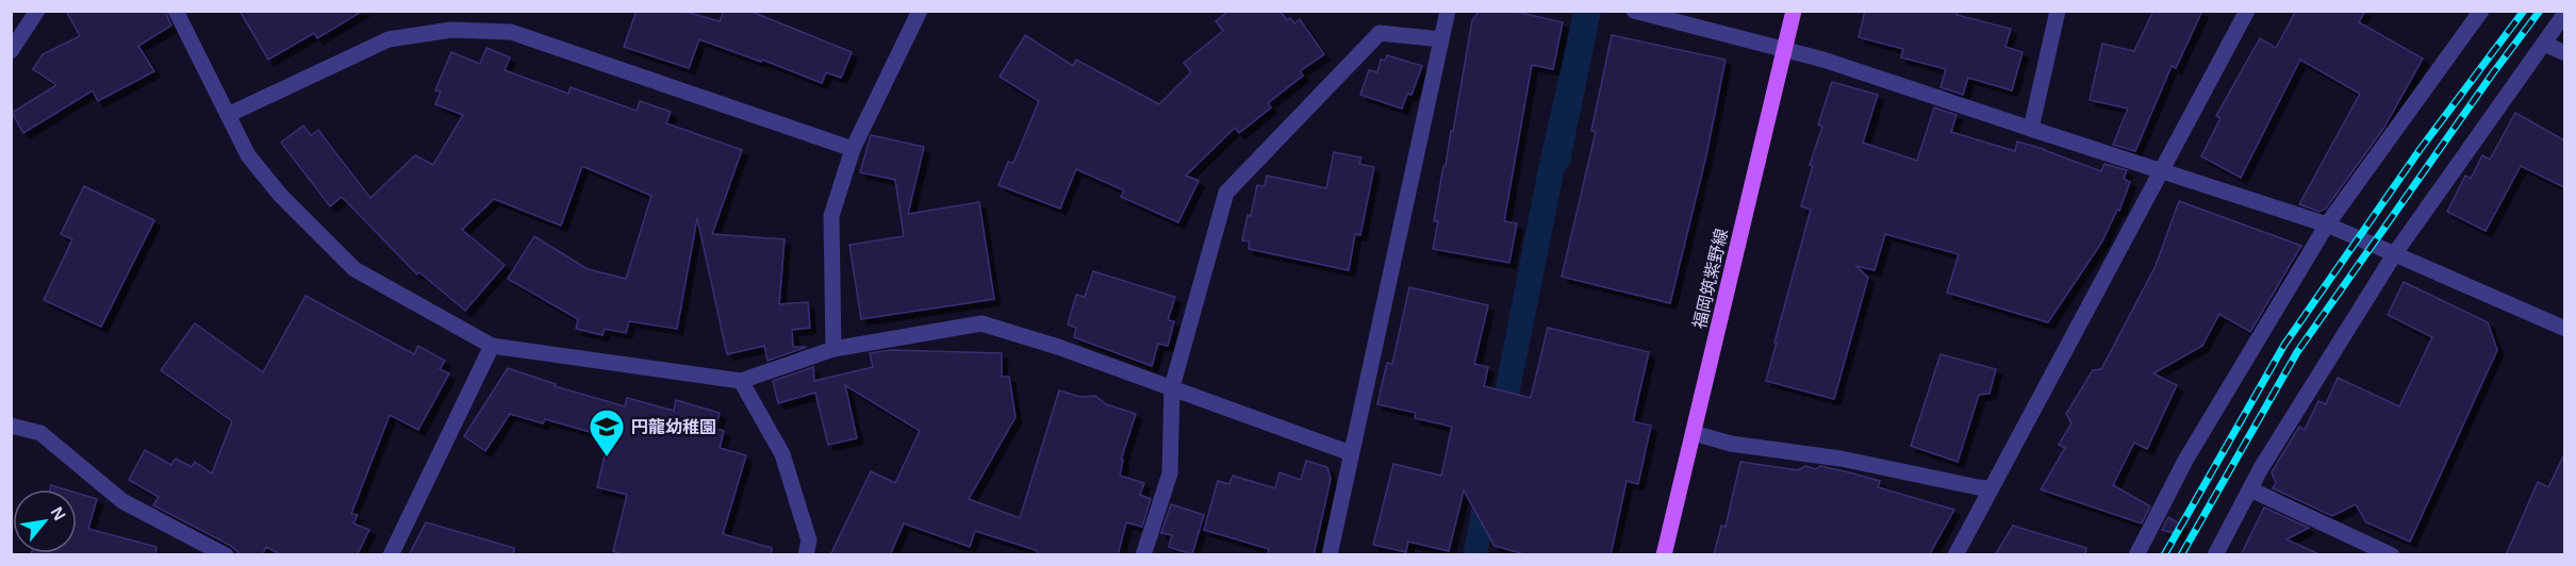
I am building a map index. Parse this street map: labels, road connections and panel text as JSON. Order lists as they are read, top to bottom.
{
  "streets": {
    "main road": ["福岡筑紫野線"]
  },
  "places": {
    "school or university": ["円龍幼稚園"]
  },
  "north": "top right"
}
